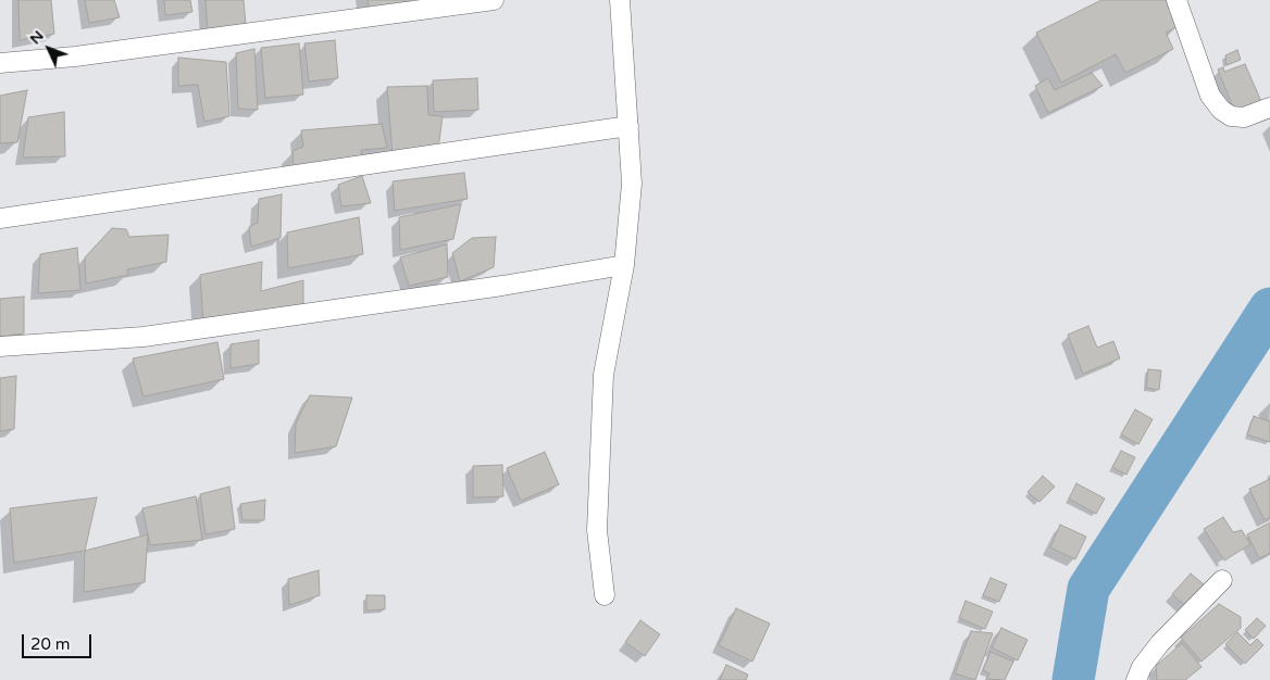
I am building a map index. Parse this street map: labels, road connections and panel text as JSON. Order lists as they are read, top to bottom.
{
  "scale_bar": "20 m",
  "north": "top left"
}
